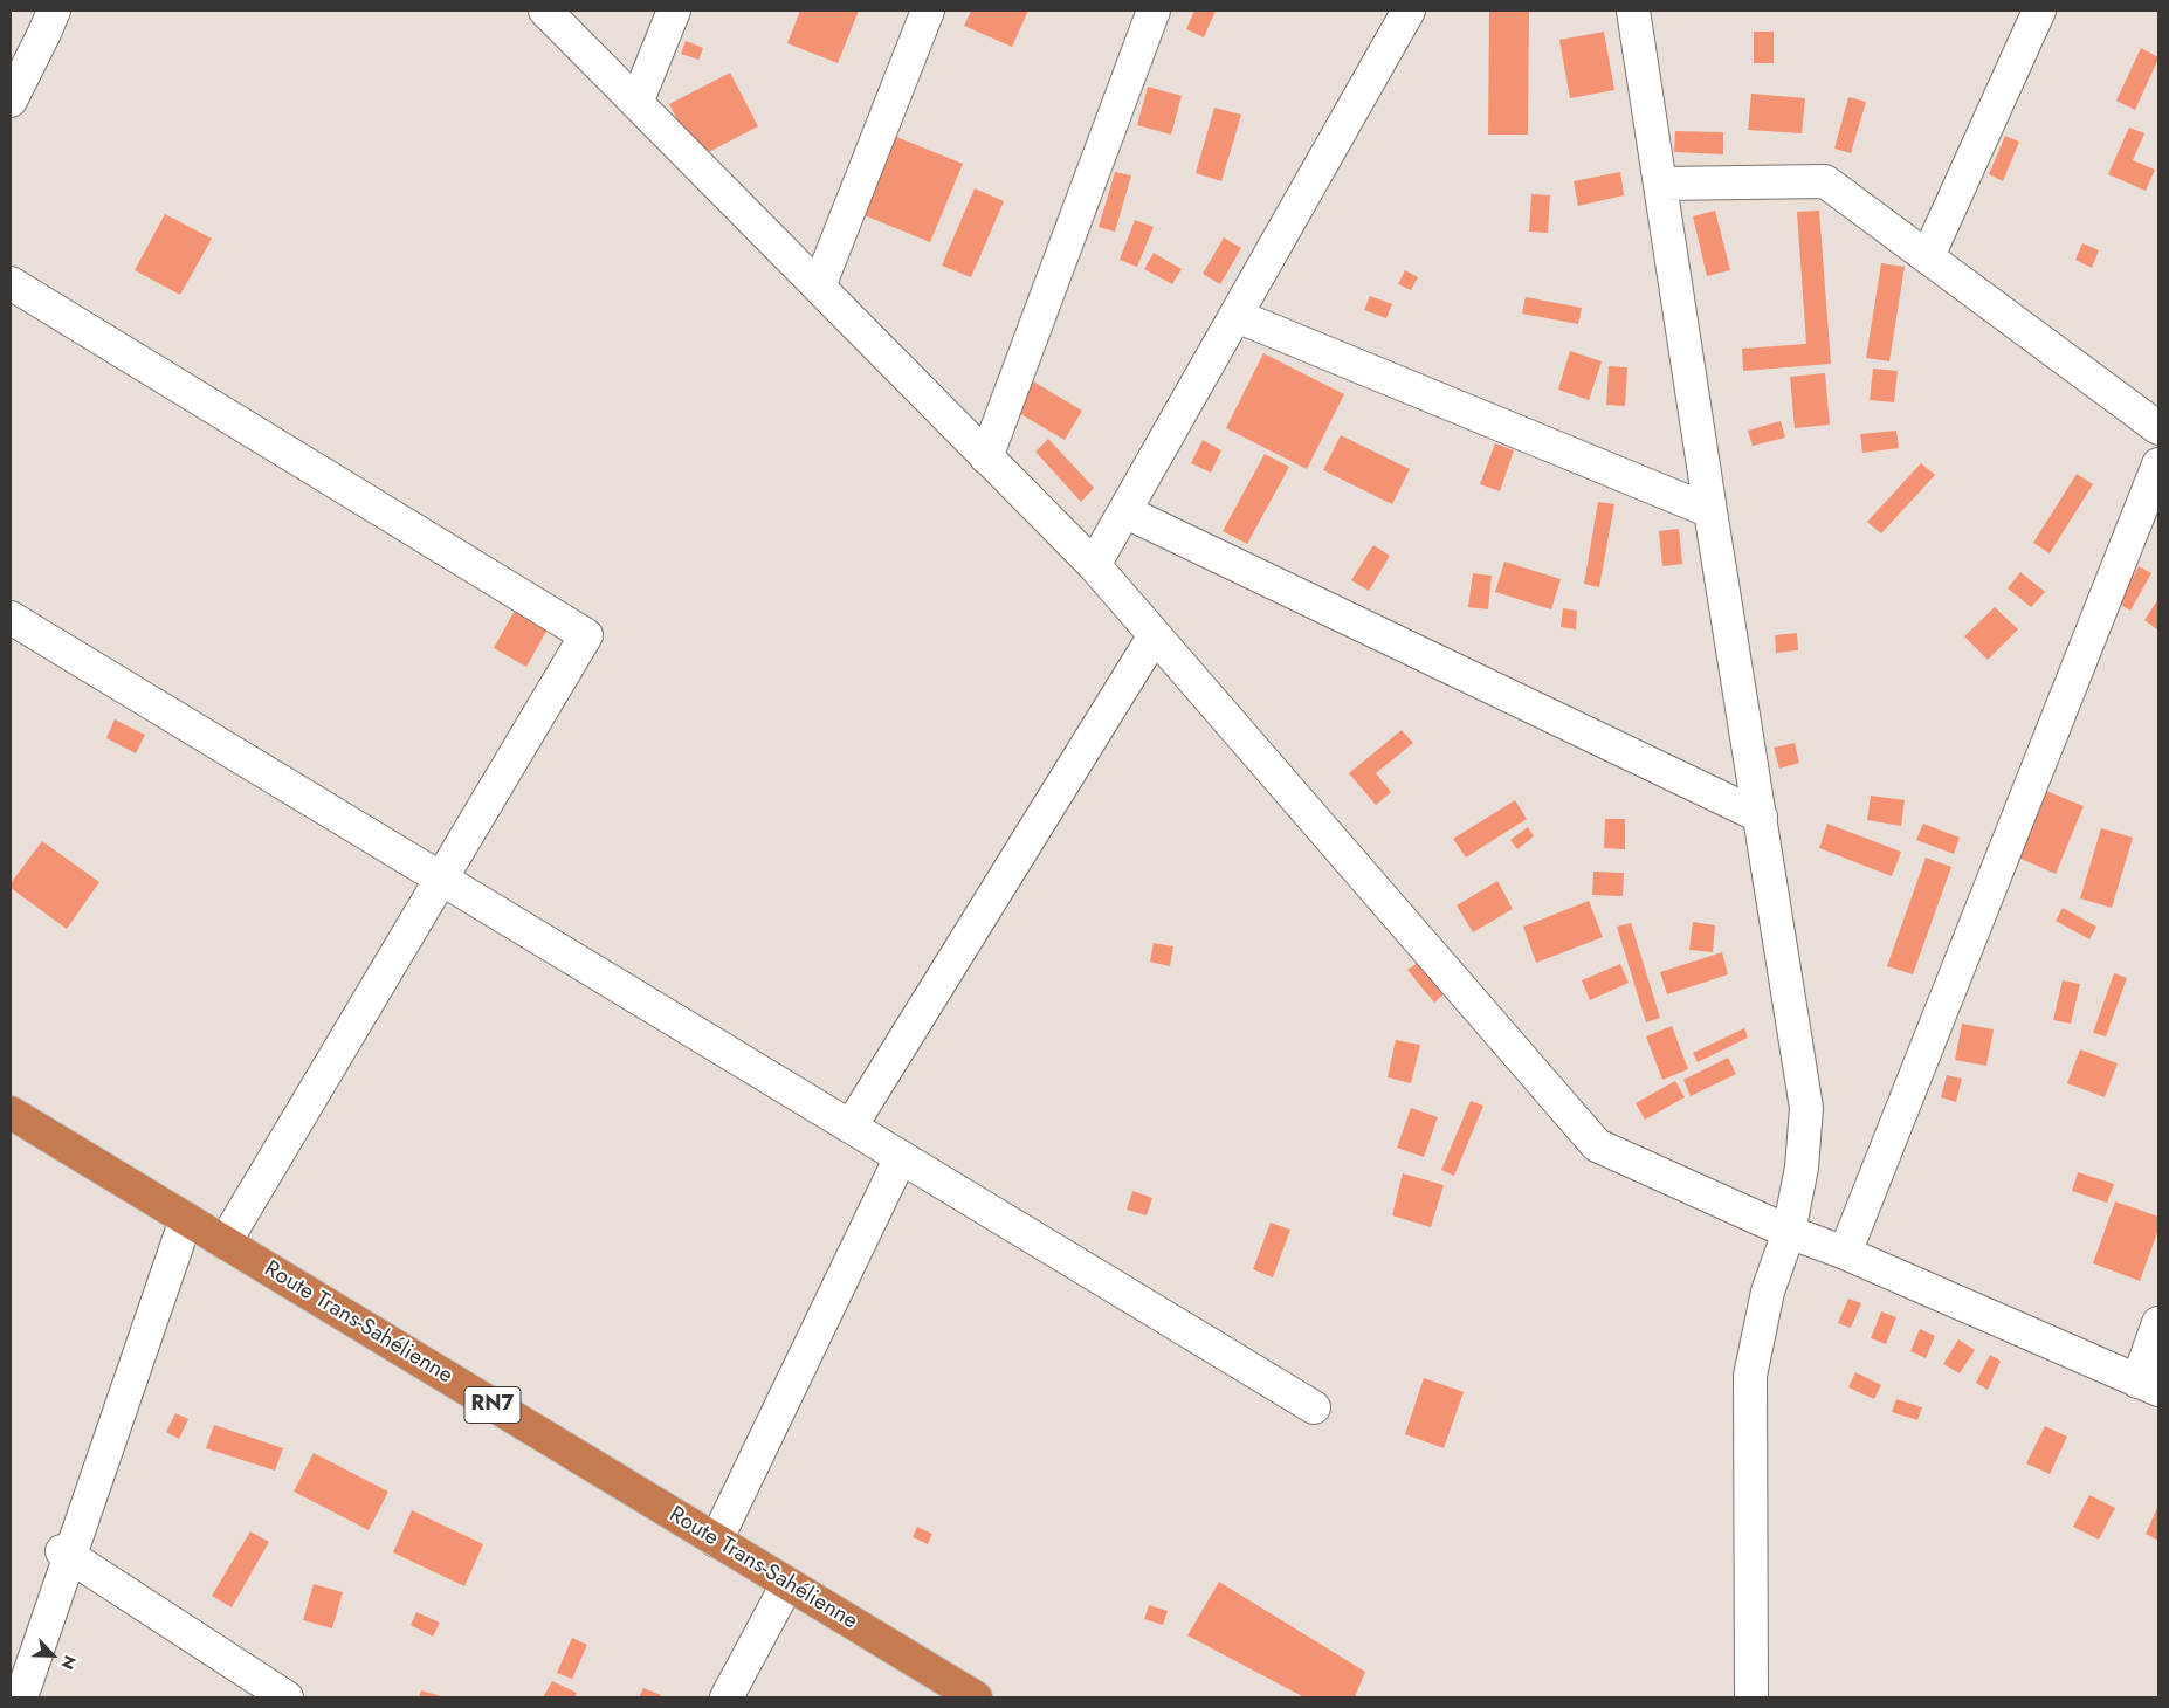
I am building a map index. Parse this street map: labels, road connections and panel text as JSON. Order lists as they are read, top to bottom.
{
  "streets": {
    "highway": ["Route Trans-Sahélienne", "RN7"]
  },
  "north": "bottom right"
}
